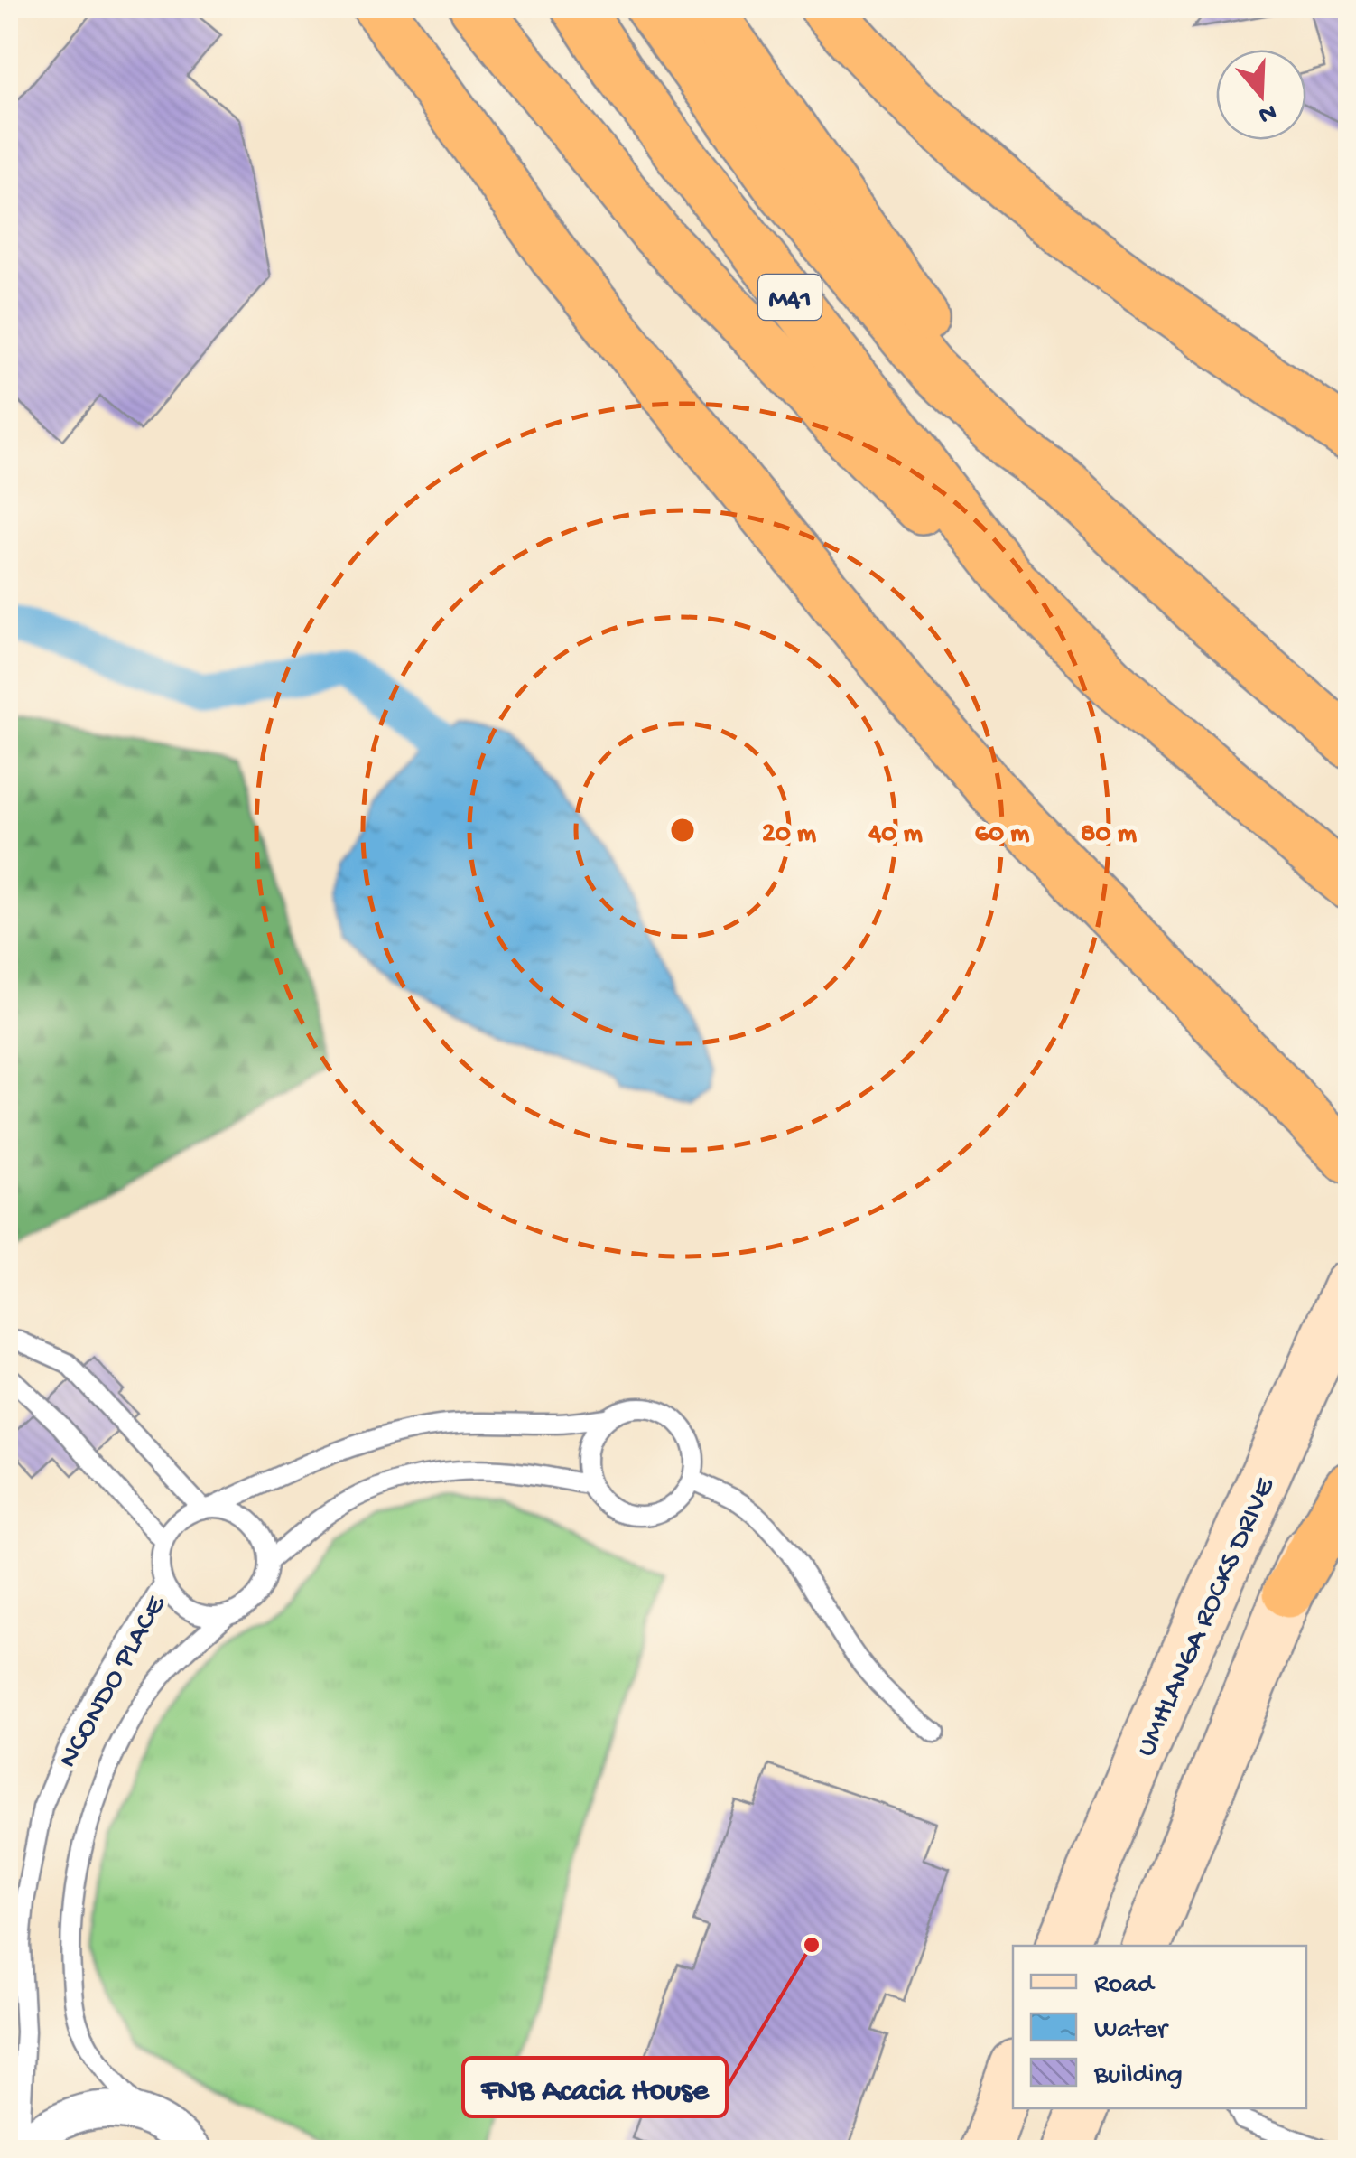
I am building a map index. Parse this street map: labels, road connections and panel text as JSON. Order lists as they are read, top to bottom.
{
  "streets": {
    "highway": ["M41"],
    "main road": ["UMHLANGA ROCKS DRIVE"],
    "street": ["NCONDO PLACE"]
  },
  "places": ["FNB Acacia House"],
  "legend": ["Road", "Water", "Building"],
  "north": "bottom",
  "rings": [
    "20 m",
    "40 m",
    "60 m",
    "80 m"
  ]
}
